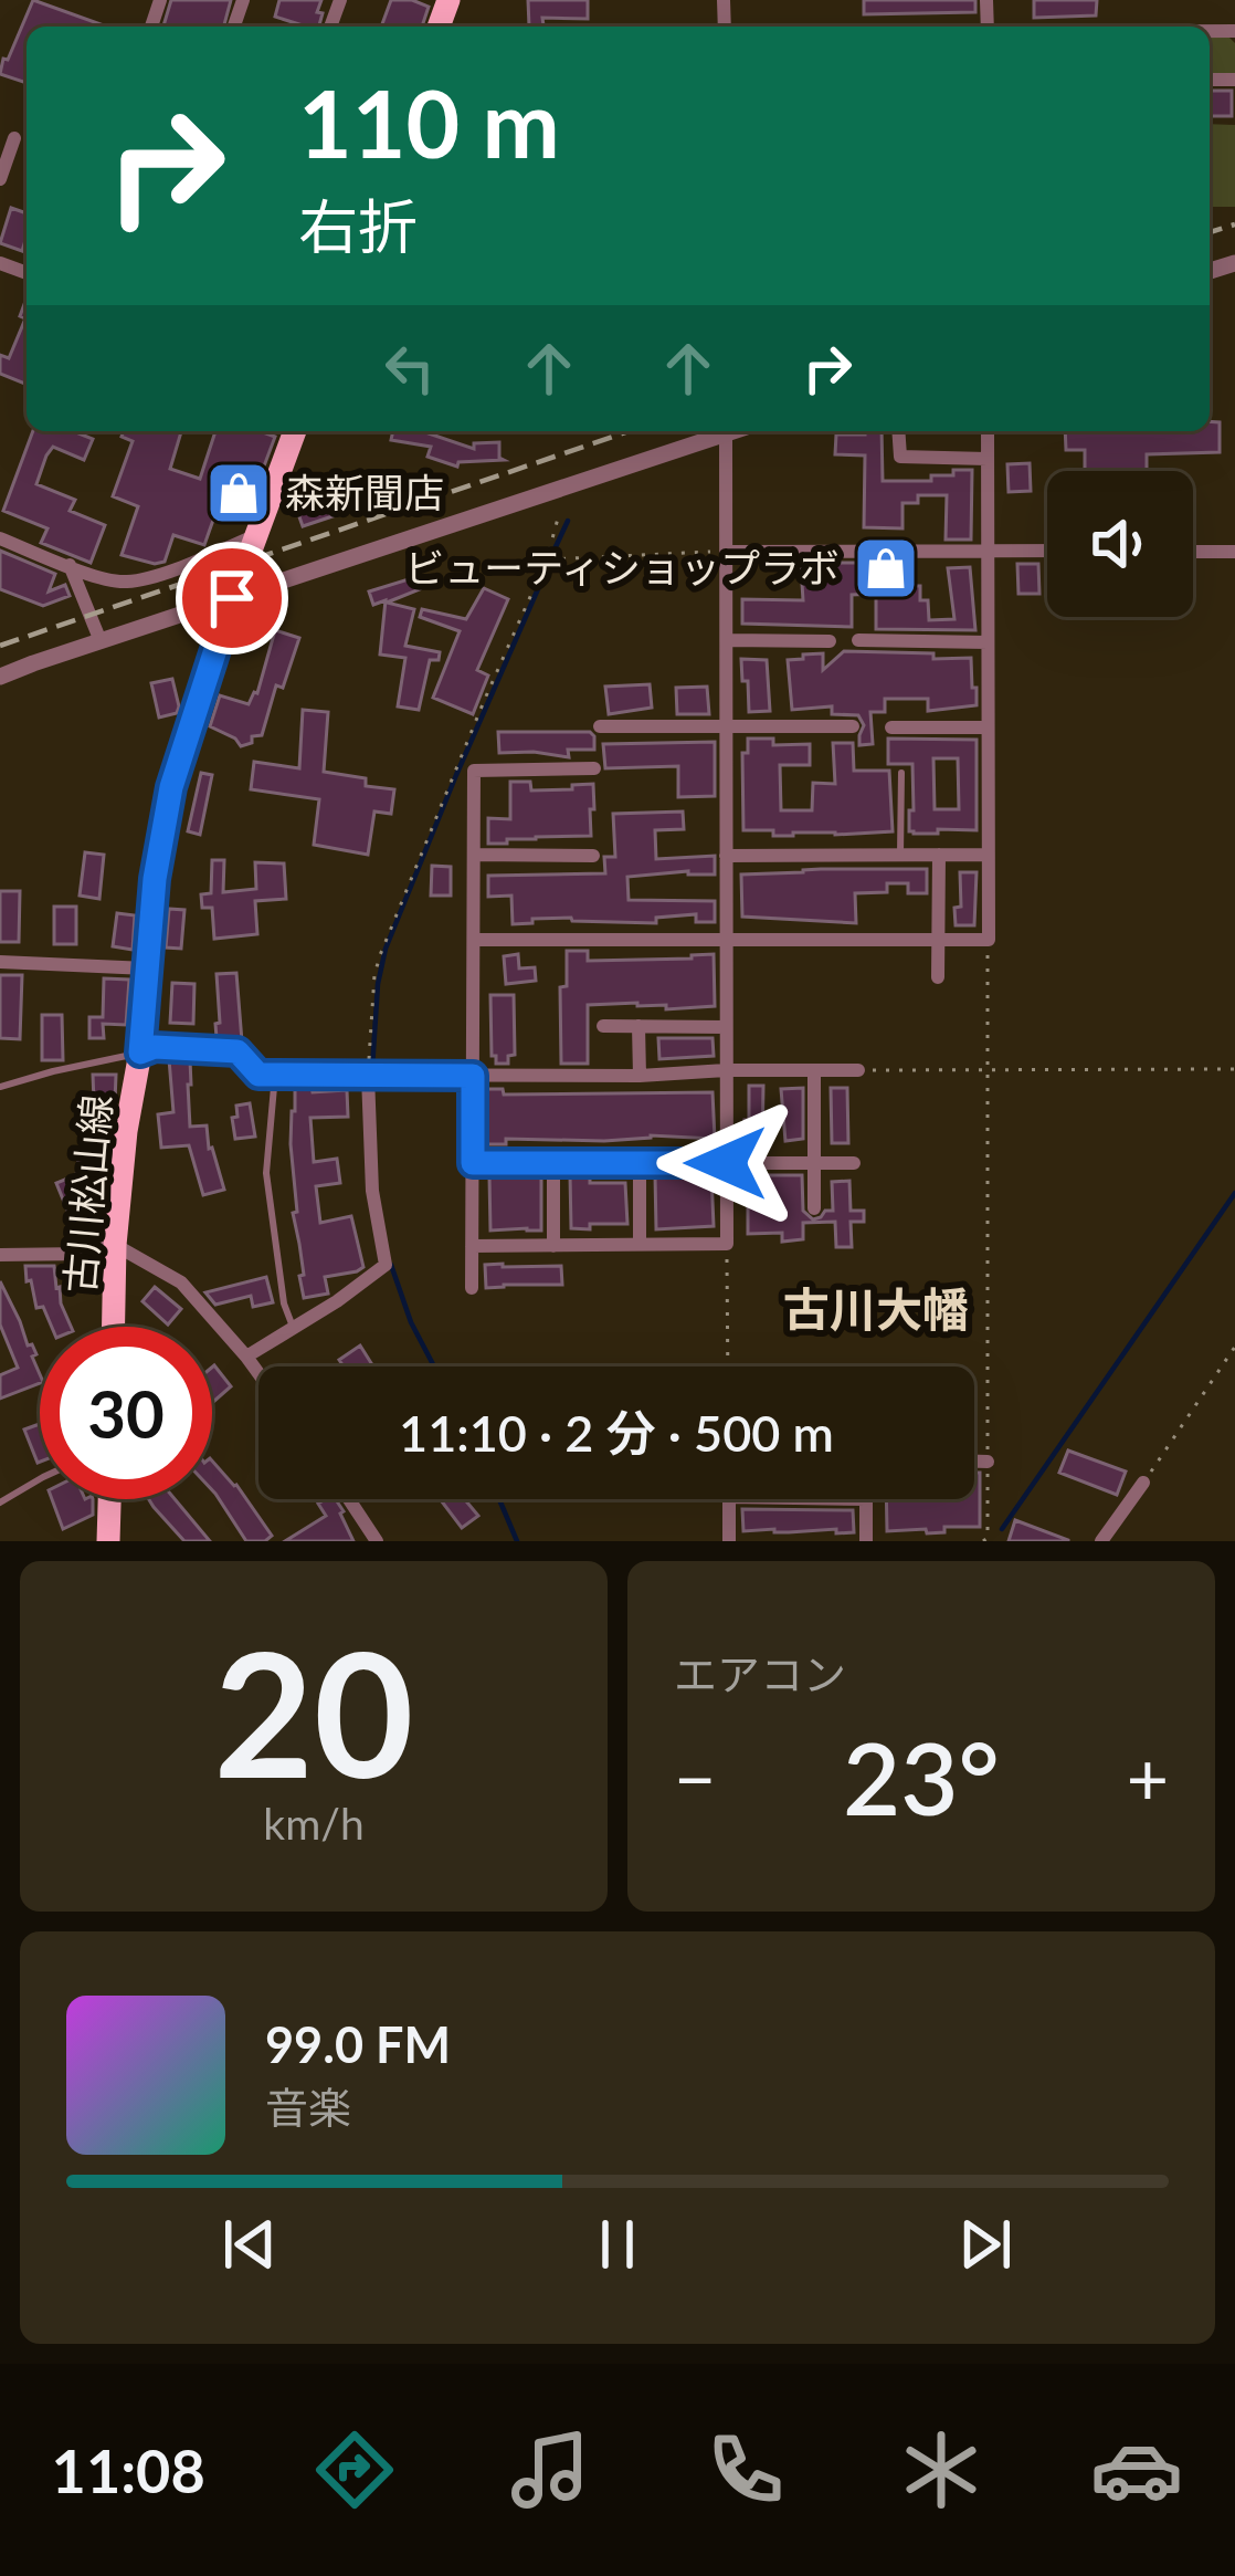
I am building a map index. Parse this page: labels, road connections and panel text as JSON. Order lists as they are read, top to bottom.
{
  "streets": {
    "main road": ["古川松山線"]
  },
  "districts": ["古川大幡"],
  "places": {
    "shop": ["森新聞店", "ビューティショップラボ"]
  },
  "page": {
    "turn": ["110 m", "右折"],
    "limit": "30",
    "trip": "11:10 · 2 分 · 500 m",
    "tile": [
      ["20", "km/h"],
      "エアコン"
    ],
    "heat": ["−", "23°", "+"],
    "song": ["99.0 FM", "音楽"],
    "tabs": "11:08"
  }
}
